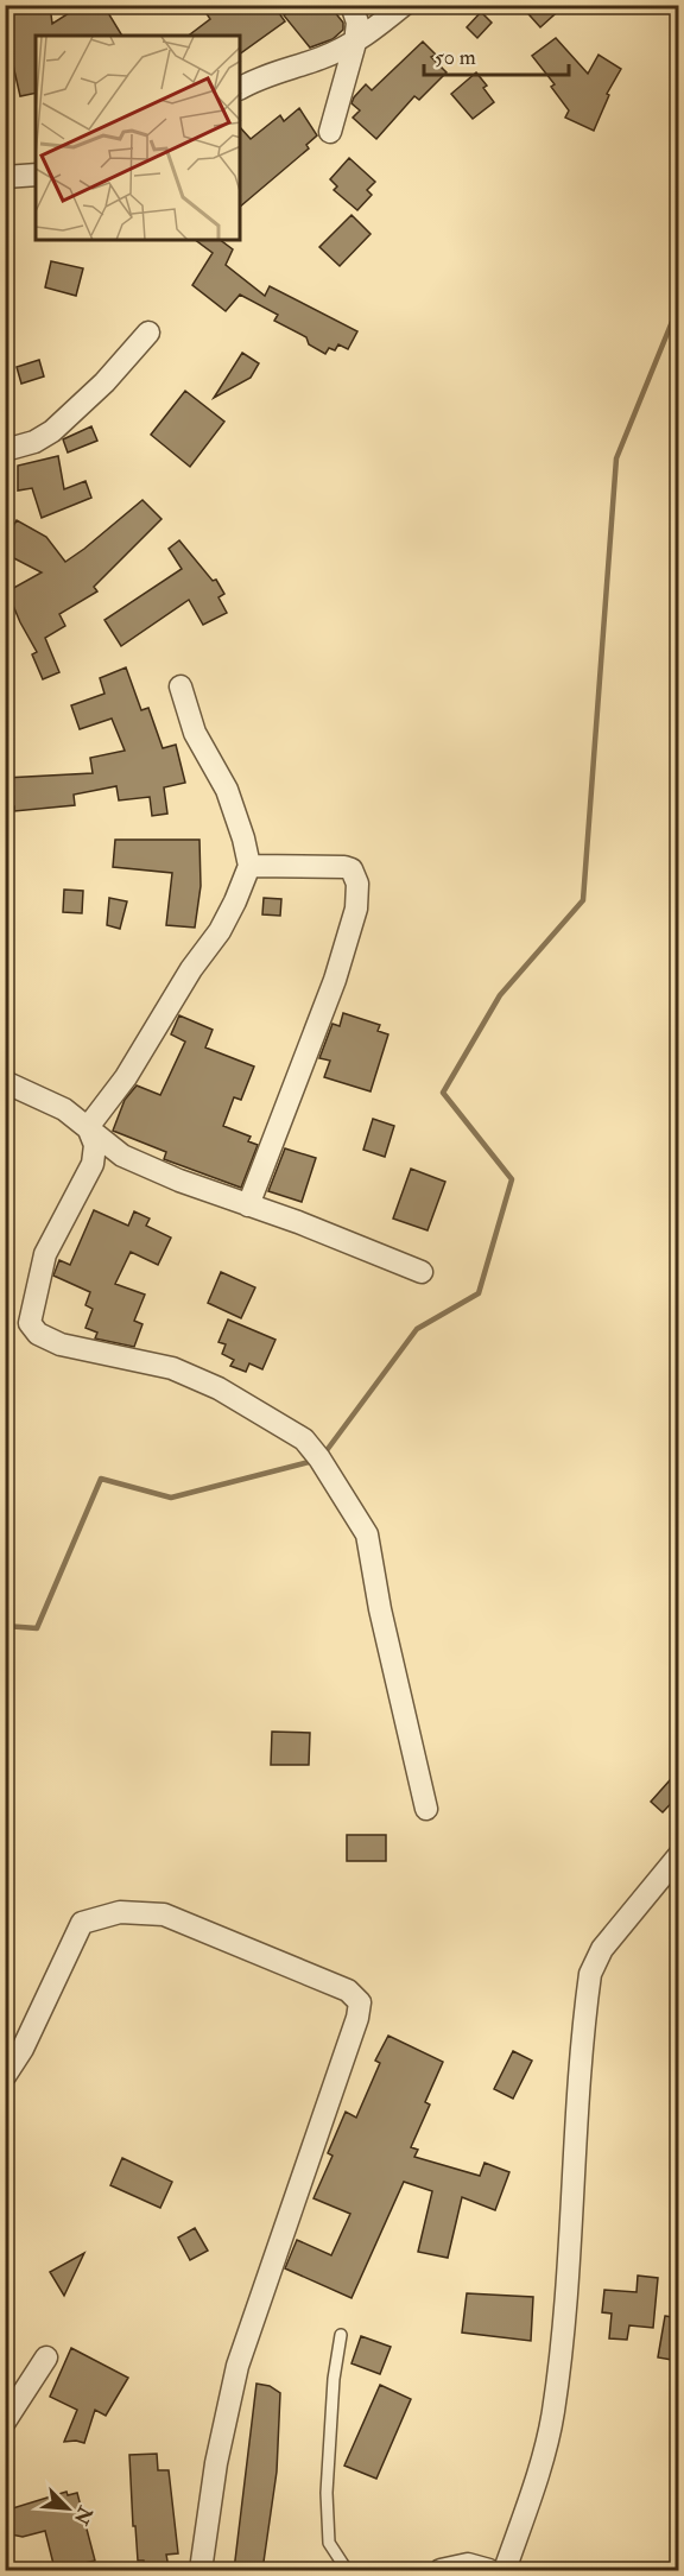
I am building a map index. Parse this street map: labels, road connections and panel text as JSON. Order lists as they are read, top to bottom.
{
  "scale_bar": "50 m",
  "north": "bottom right"
}
